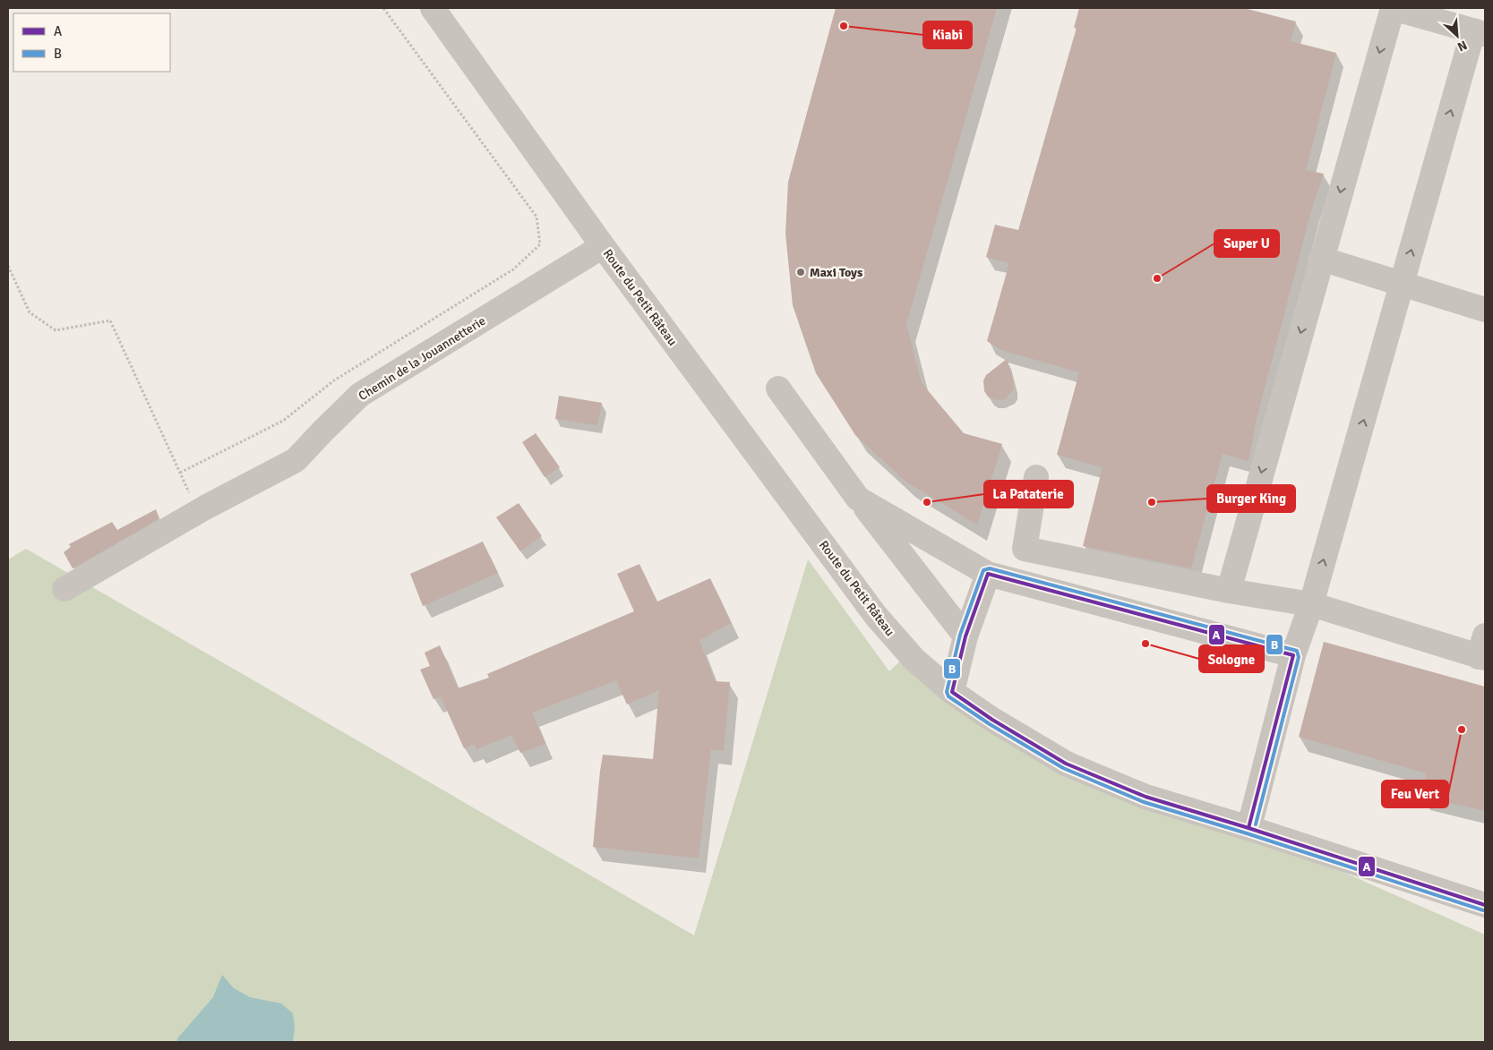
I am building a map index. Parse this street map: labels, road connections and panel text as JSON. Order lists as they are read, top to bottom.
{
  "streets": {
    "street": ["Route du Petit Râteau", "Chemin de la Jouannetterie"]
  },
  "crossings": [
    ["Route du Petit Râteau", "Chemin de la Jouannetterie"]
  ],
  "places": [
    "Kiabi",
    "Maxi Toys",
    "Super U",
    "La Pataterie",
    "Burger King",
    "Sologne",
    "Feu Vert"
  ],
  "lines": ["transit line B", "transit line A"],
  "legend": ["A", "B"],
  "north": "bottom right"
}
